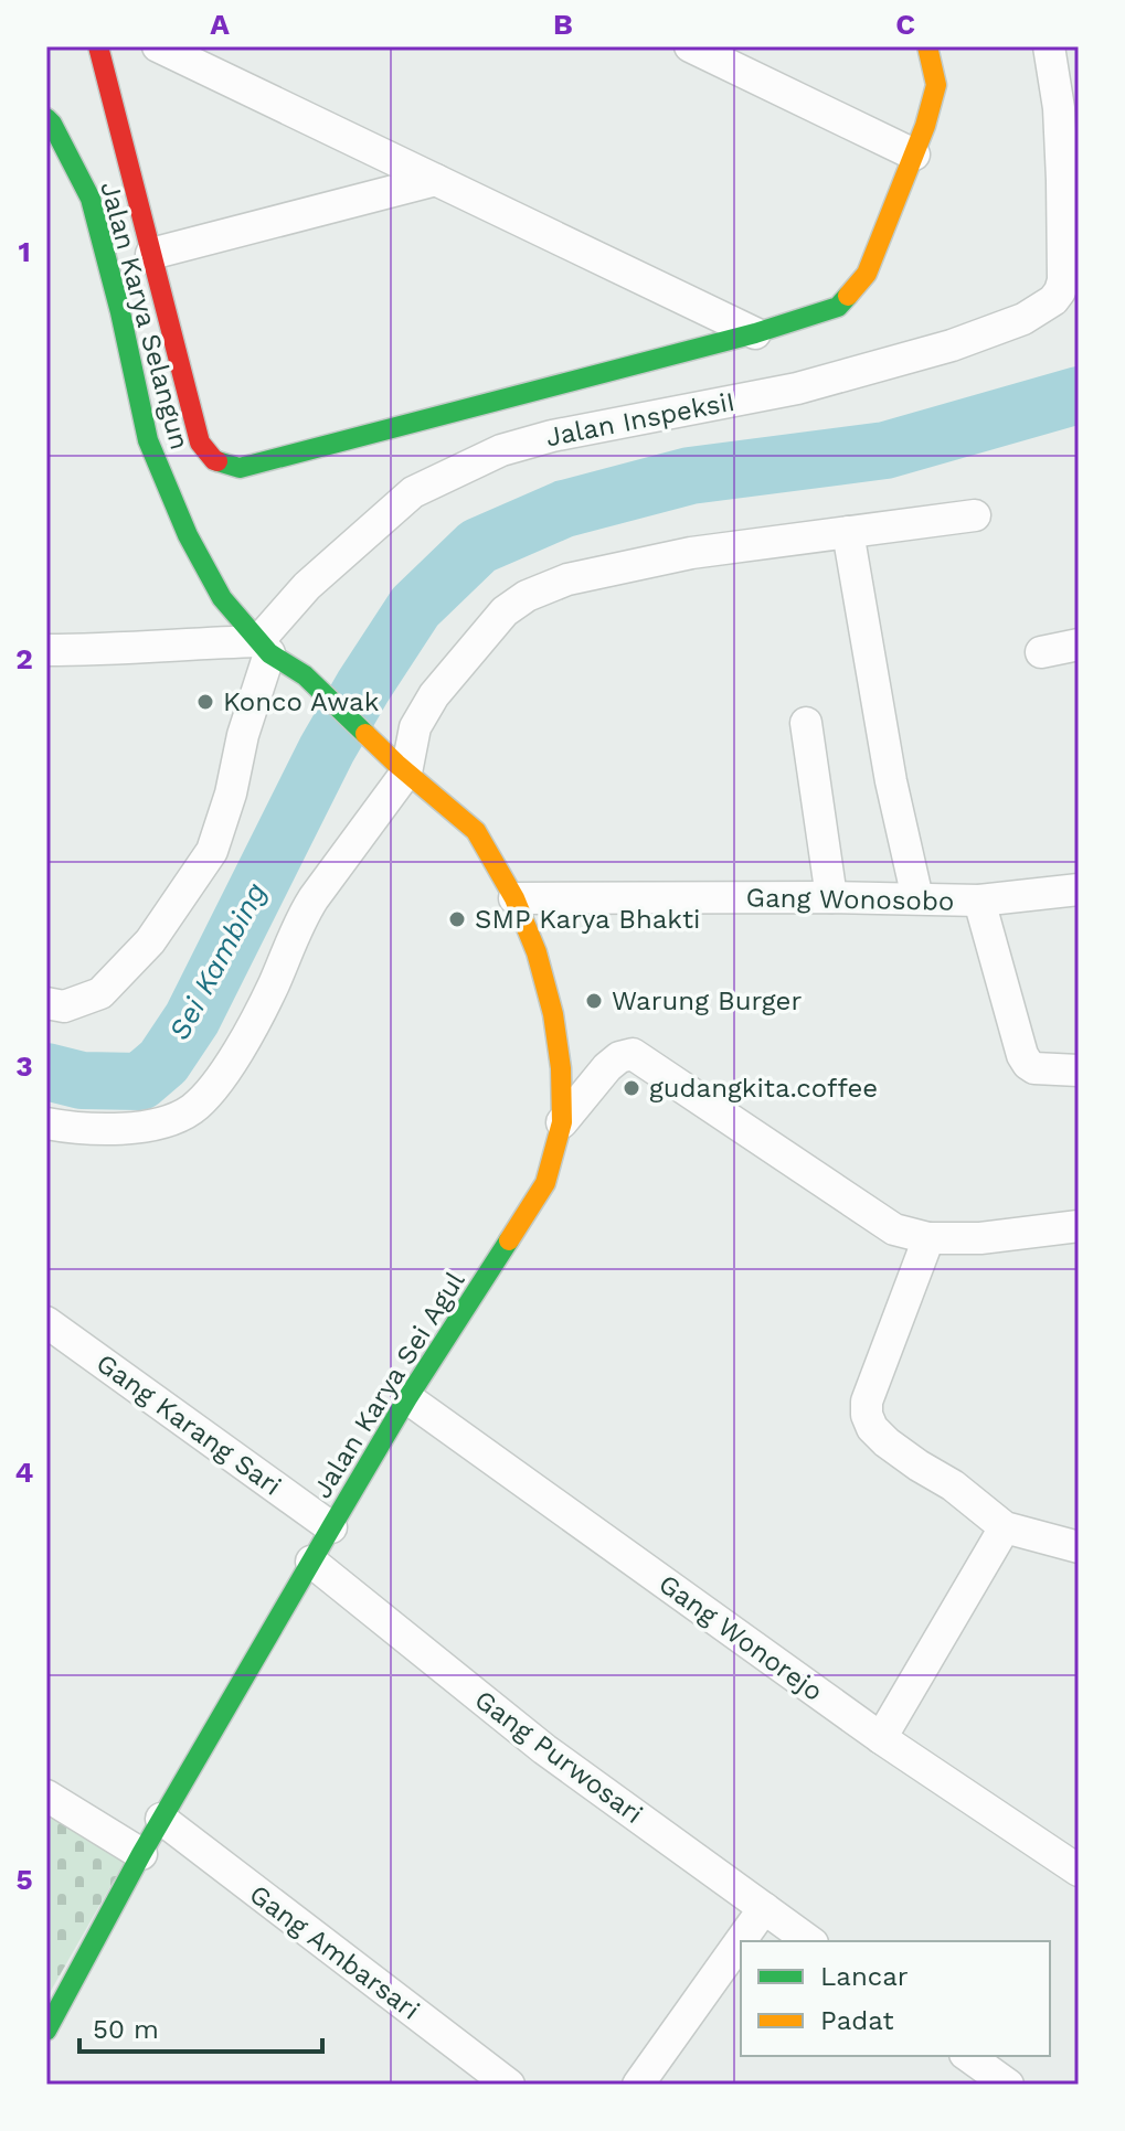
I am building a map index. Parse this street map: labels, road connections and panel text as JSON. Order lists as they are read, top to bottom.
{
  "streets": {
    "main road": ["Jalan Karya Selangun", "Jalan Karya Sei Agul"],
    "street": [
      "Jalan InspeksiI",
      "Gang Wonosobo",
      "Gang Karang Sari",
      "Gang Wonorejo",
      "Gang Purwosari",
      "Gang Ambarsari"
    ]
  },
  "crossings": [
    ["Jalan Karya Selangun", "Jalan InspeksiI"],
    ["Jalan Karya Selangun", "Jalan Karya Sei Agul"],
    ["Gang Wonosobo", "Jalan Karya Sei Agul"],
    ["Jalan Karya Sei Agul", "Gang Karang Sari"],
    ["Jalan Karya Sei Agul", "Gang Wonorejo"],
    ["Jalan Karya Sei Agul", "Gang Purwosari"],
    ["Jalan Karya Sei Agul", "Gang Ambarsari"]
  ],
  "water": ["Sei Kambing"],
  "places": [
    "Konco Awak",
    "SMP Karya Bhakti",
    "Warung Burger",
    "gudangkita.coffee"
  ],
  "legend": ["Lancar", "Padat"],
  "scale_bar": "50 m",
  "grid": {
    "columns": ["A", "B", "C"],
    "rows": [
      "1",
      "2",
      "3",
      "4",
      "5"
    ]
  }
}
